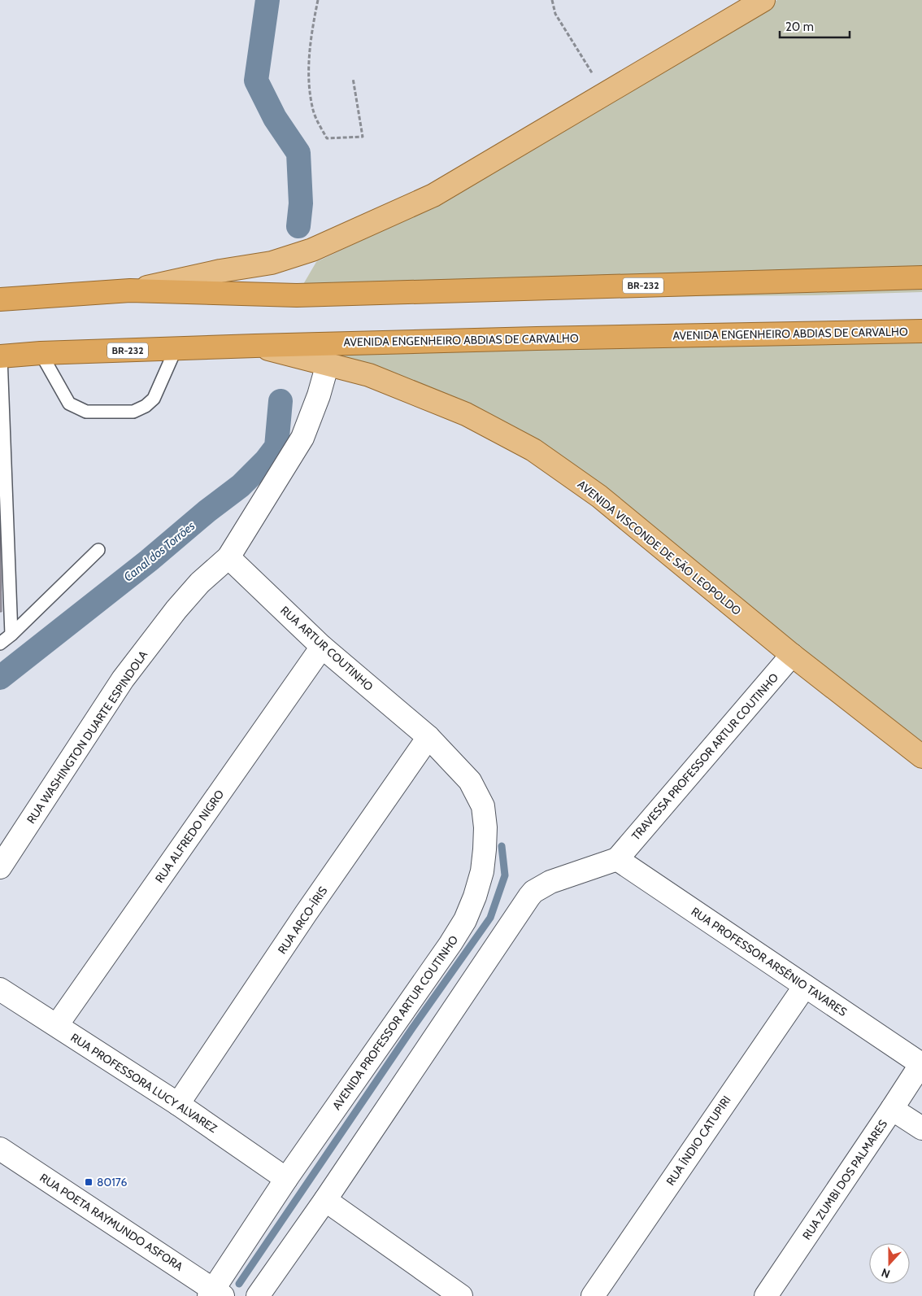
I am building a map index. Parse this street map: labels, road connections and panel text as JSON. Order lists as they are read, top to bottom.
{
  "streets": {
    "highway": ["BR-232", "AVENIDA ENGENHEIRO ABDIAS DE CARVALHO"],
    "main road": ["AVENIDA VISCONDE DE SÃO LEOPOLDO"],
    "street": [
      "RUA ARTUR COUTINHO",
      "RUA WASHINGTON DUARTE ESPINDOLA",
      "TRAVESSA PROFESSOR ARTUR COUTINHO",
      "RUA ALFREDO NIGRO",
      "RUA ARCO-ÍRIS",
      "RUA PROFESSOR ARSÊNIO TAVARES",
      "AVENIDA PROFESSOR ARTUR COUTINHO",
      "RUA PROFESSORA LUCY ALVAREZ",
      "RUA ÍNDIO CATUPIRI",
      "RUA ZUMBI DOS PALMARES",
      "RUA POETA RAYMUNDO ASFORA"
    ]
  },
  "crossings": [
    ["AVENIDA ENGENHEIRO ABDIAS DE CARVALHO", "AVENIDA VISCONDE DE SÃO LEOPOLDO"],
    ["AVENIDA VISCONDE DE SÃO LEOPOLDO", "RUA WASHINGTON DUARTE ESPINDOLA"],
    ["AVENIDA VISCONDE DE SÃO LEOPOLDO", "TRAVESSA PROFESSOR ARTUR COUTINHO"],
    ["RUA ARTUR COUTINHO", "RUA WASHINGTON DUARTE ESPINDOLA"],
    ["RUA ARTUR COUTINHO", "RUA ALFREDO NIGRO"],
    ["RUA ARTUR COUTINHO", "RUA ARCO-ÍRIS"],
    ["RUA ARTUR COUTINHO", "AVENIDA PROFESSOR ARTUR COUTINHO"],
    ["TRAVESSA PROFESSOR ARTUR COUTINHO", "RUA PROFESSOR ARSÊNIO TAVARES"],
    ["RUA ALFREDO NIGRO", "RUA PROFESSORA LUCY ALVAREZ"],
    ["RUA ARCO-ÍRIS", "AVENIDA PROFESSOR ARTUR COUTINHO"],
    ["RUA ARCO-ÍRIS", "RUA PROFESSORA LUCY ALVAREZ"],
    ["RUA PROFESSOR ARSÊNIO TAVARES", "RUA ÍNDIO CATUPIRI"],
    ["RUA PROFESSOR ARSÊNIO TAVARES", "RUA ZUMBI DOS PALMARES"],
    ["AVENIDA PROFESSOR ARTUR COUTINHO", "RUA PROFESSORA LUCY ALVAREZ"],
    ["AVENIDA PROFESSOR ARTUR COUTINHO", "RUA POETA RAYMUNDO ASFORA"]
  ],
  "water": ["Canal dos Torrões"],
  "places": {
    "transit": ["80176"]
  },
  "scale_bar": "20 m",
  "north": "bottom"
}
